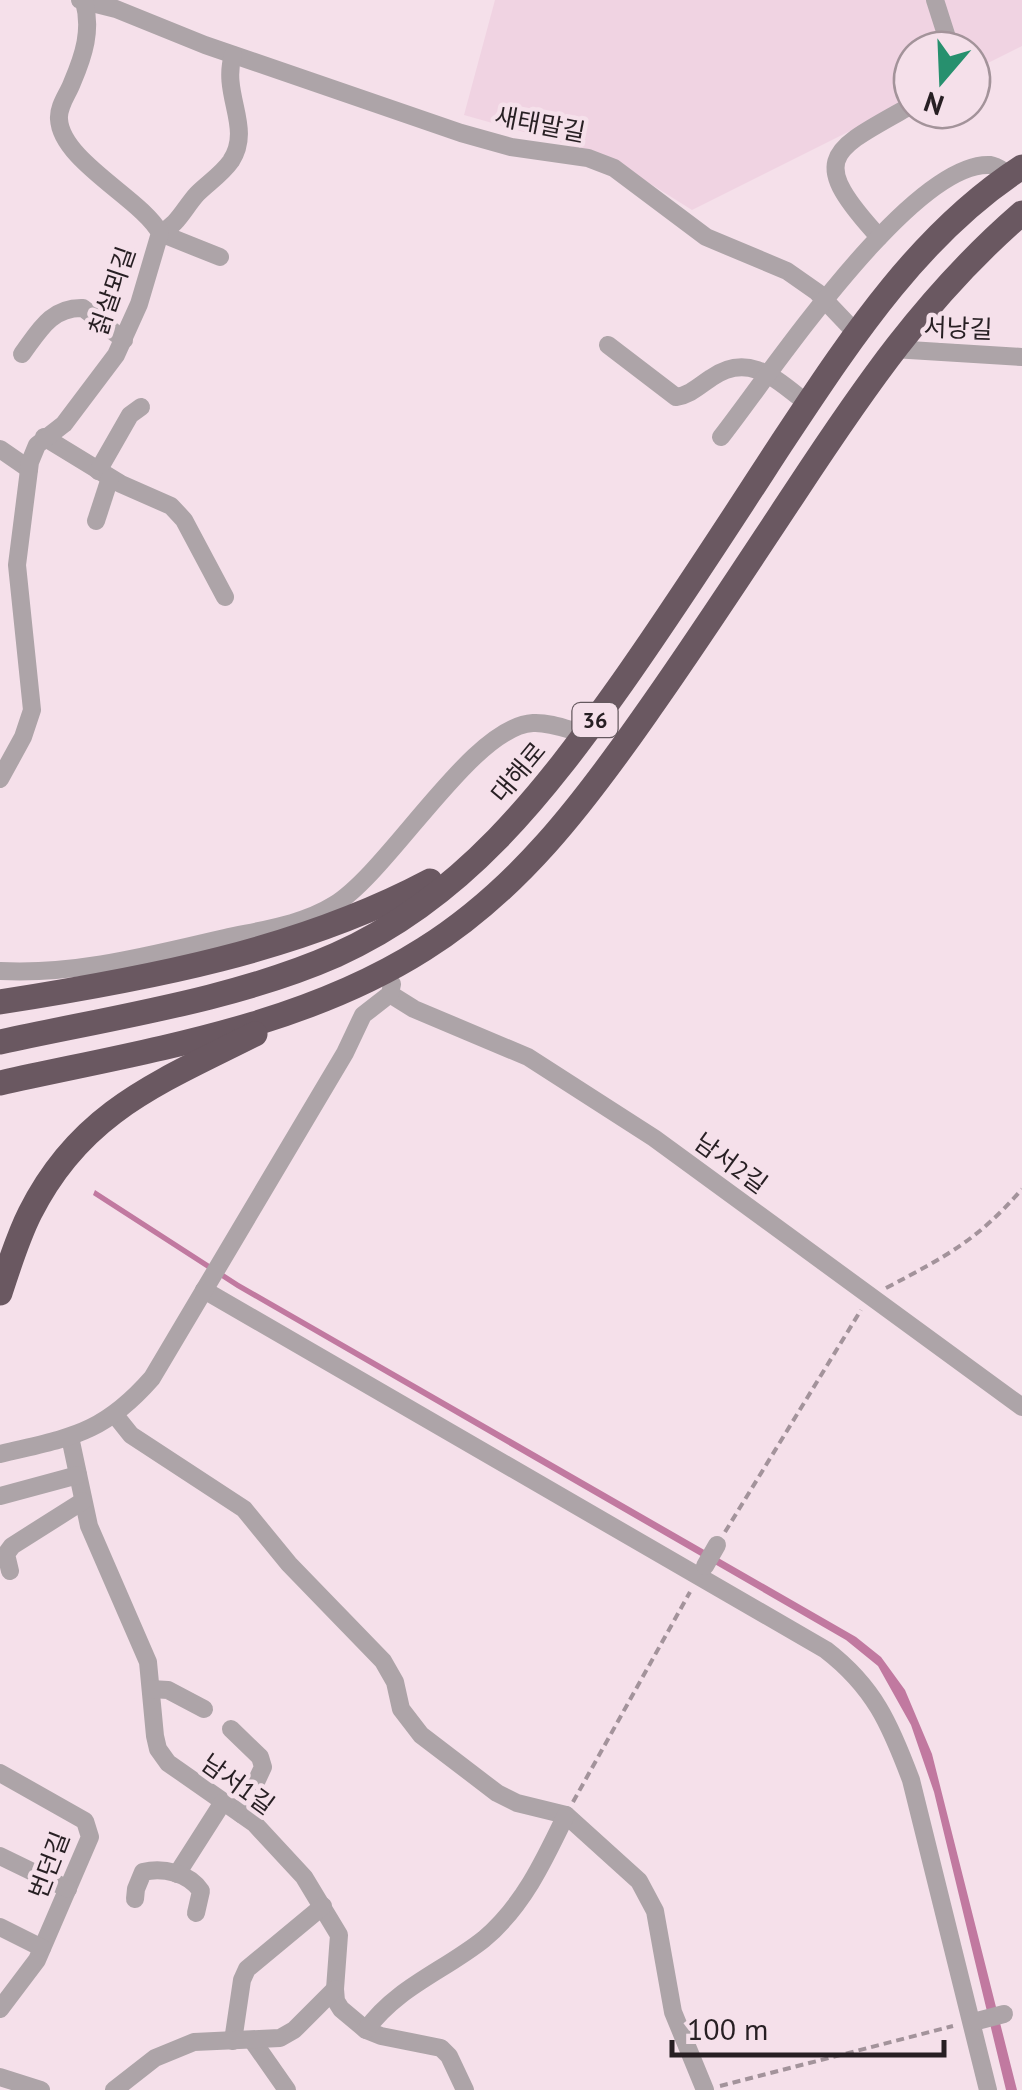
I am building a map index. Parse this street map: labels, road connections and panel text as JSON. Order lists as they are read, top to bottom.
{
  "streets": {
    "highway": ["36", "대해로"],
    "street": [
      "새태말길",
      "칡살뫼길",
      "서낭길",
      "남서2길",
      "남서1길",
      "번던길"
    ]
  },
  "crossings": [
    ["새태말길", "칡살뫼길"],
    ["새태말길", "대해로"],
    ["서낭길", "36"]
  ],
  "scale_bar": "100 m",
  "north": "bottom"
}
